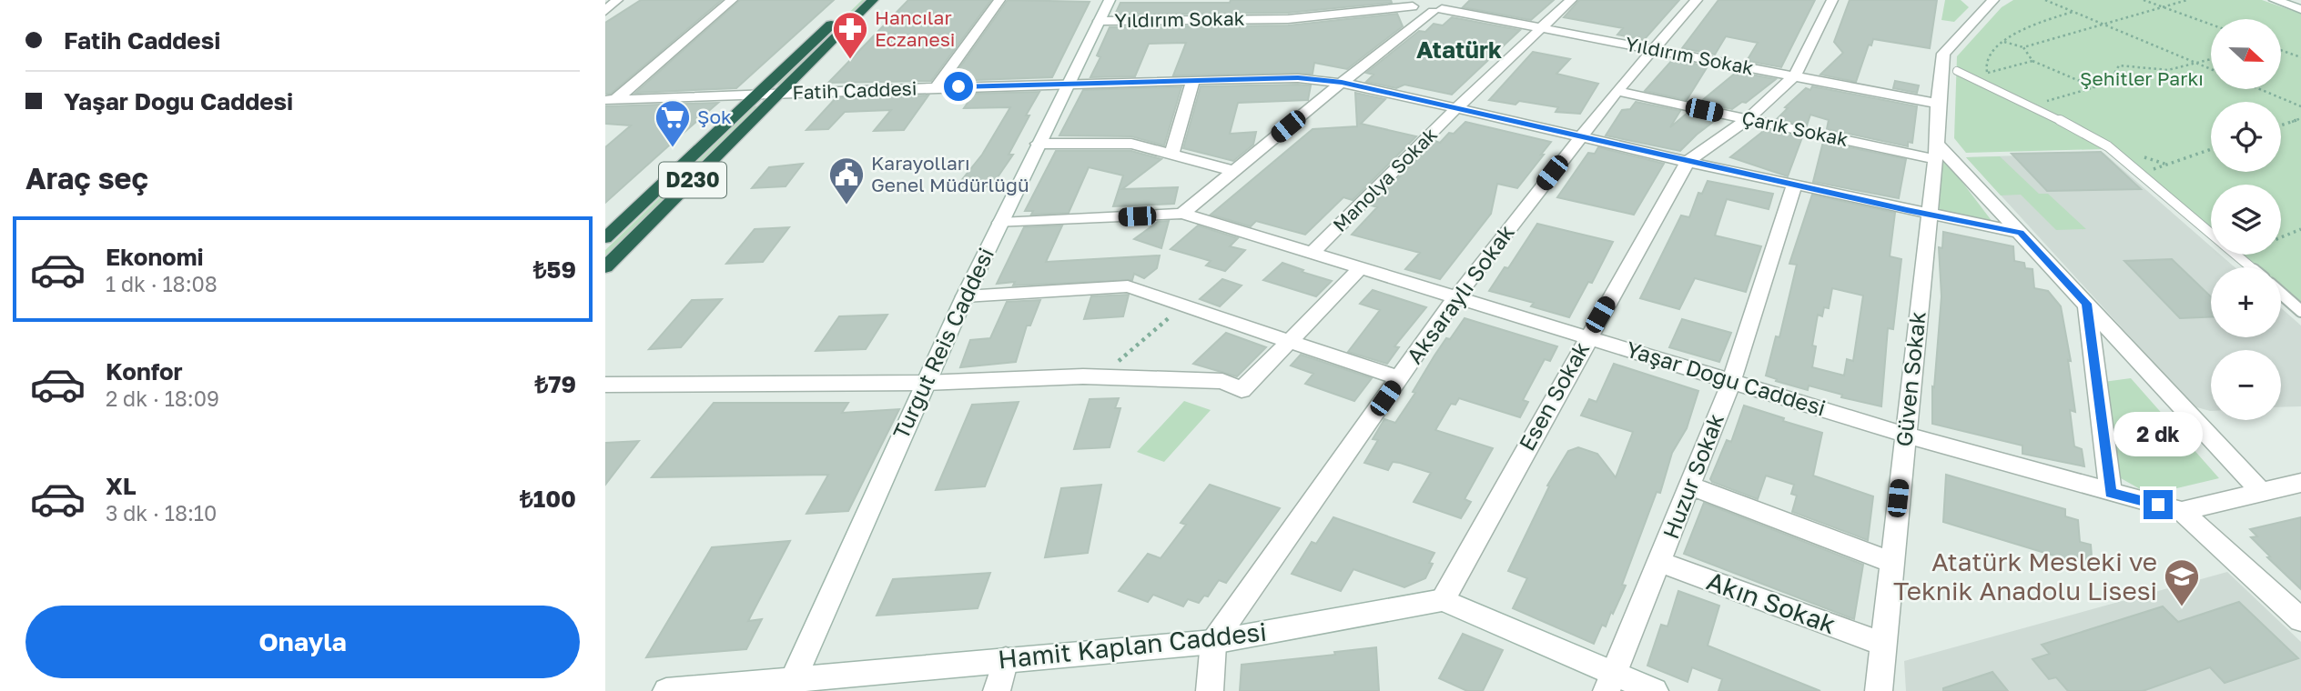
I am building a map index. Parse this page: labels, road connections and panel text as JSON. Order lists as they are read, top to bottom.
{
  "streets": {
    "highway": ["D230"],
    "street": [
      "Yıldırım Sokak",
      "Fatih Caddesi",
      "Çarık Sokak",
      "Manolya Sokak",
      "Aksaraylı Sokak",
      "Turgut Reis Caddesi",
      "Yaşar Doğu Caddesi",
      "Güven Sokak",
      "Esen Sokak",
      "Huzur Sokak",
      "Akın Sokak",
      "Hamit Kaplan Caddesi"
    ]
  },
  "crossings": [
    ["Yıldırım Sokak", "Manolya Sokak"],
    ["Yıldırım Sokak", "Aksaraylı Sokak"],
    ["Yıldırım Sokak", "Turgut Reis Caddesi"],
    ["Yıldırım Sokak", "Güven Sokak"],
    ["Fatih Caddesi", "D230"],
    ["Fatih Caddesi", "Manolya Sokak"],
    ["Fatih Caddesi", "Aksaraylı Sokak"],
    ["Fatih Caddesi", "Turgut Reis Caddesi"],
    ["Fatih Caddesi", "Güven Sokak"],
    ["Fatih Caddesi", "Esen Sokak"],
    ["Fatih Caddesi", "Huzur Sokak"],
    ["Çarık Sokak", "Aksaraylı Sokak"],
    ["Çarık Sokak", "Güven Sokak"],
    ["Manolya Sokak", "Yaşar Doğu Caddesi"],
    ["Aksaraylı Sokak", "Yaşar Doğu Caddesi"],
    ["Aksaraylı Sokak", "Hamit Kaplan Caddesi"],
    ["Turgut Reis Caddesi", "Yaşar Doğu Caddesi"],
    ["Turgut Reis Caddesi", "Hamit Kaplan Caddesi"],
    ["Yaşar Doğu Caddesi", "Güven Sokak"],
    ["Yaşar Doğu Caddesi", "Esen Sokak"],
    ["Yaşar Doğu Caddesi", "Huzur Sokak"],
    ["Güven Sokak", "Akın Sokak"],
    ["Esen Sokak", "Hamit Kaplan Caddesi"],
    ["Huzur Sokak", "Akın Sokak"]
  ],
  "districts": ["Atatürk"],
  "parks": ["Şehitler Parkı"],
  "places": {
    "pharmacy": ["Hancılar Eczanesi"],
    "supermarket": ["Şok"],
    "public building": ["Karayolları Genel Müdürlüğü"],
    "school or university": ["Atatürk Mesleki ve Teknik Anadolu Lisesi"]
  },
  "north": "right",
  "page": {
    "banner": ["Fatih Caddesi", "Yaşar Doğu Caddesi"],
    "map_buttons": ["+", "−"],
    "heading": "Araç seç",
    "list": [
      {
        "name": "Ekonomi",
        "note": "1 dk · 18:08",
        "value": "₺59"
      },
      {
        "name": "Konfor",
        "note": "2 dk · 18:09",
        "value": "₺79"
      },
      {
        "name": "XL",
        "note": "3 dk · 18:10",
        "value": "₺100"
      }
    ],
    "bubble": "2 dk",
    "buttons": "Onayla"
  }
}
